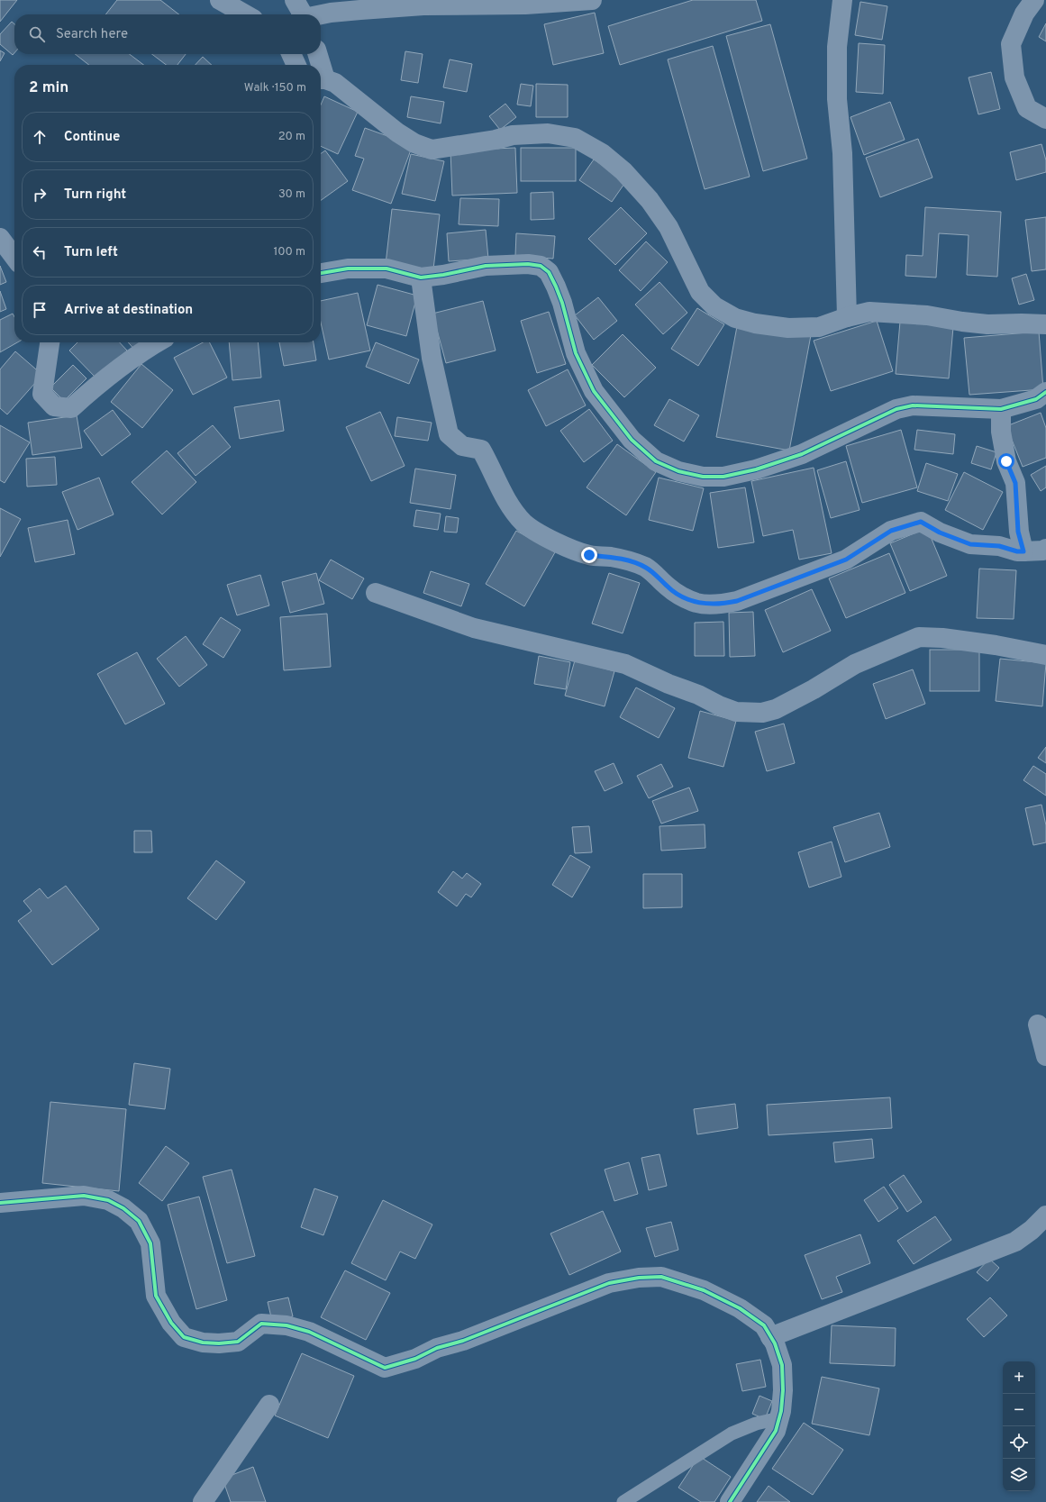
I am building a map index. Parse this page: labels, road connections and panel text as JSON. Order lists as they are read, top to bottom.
{
  "page": {
    "search": "Search here",
    "heading": ["2 min", "Walk · 150 m"],
    "list": [
      ["Continue", "20 m"],
      ["Turn right", "30 m"],
      ["Turn left", "100 m"],
      "Arrive at destination"
    ],
    "map_buttons": ["+", "−"]
  }
}
